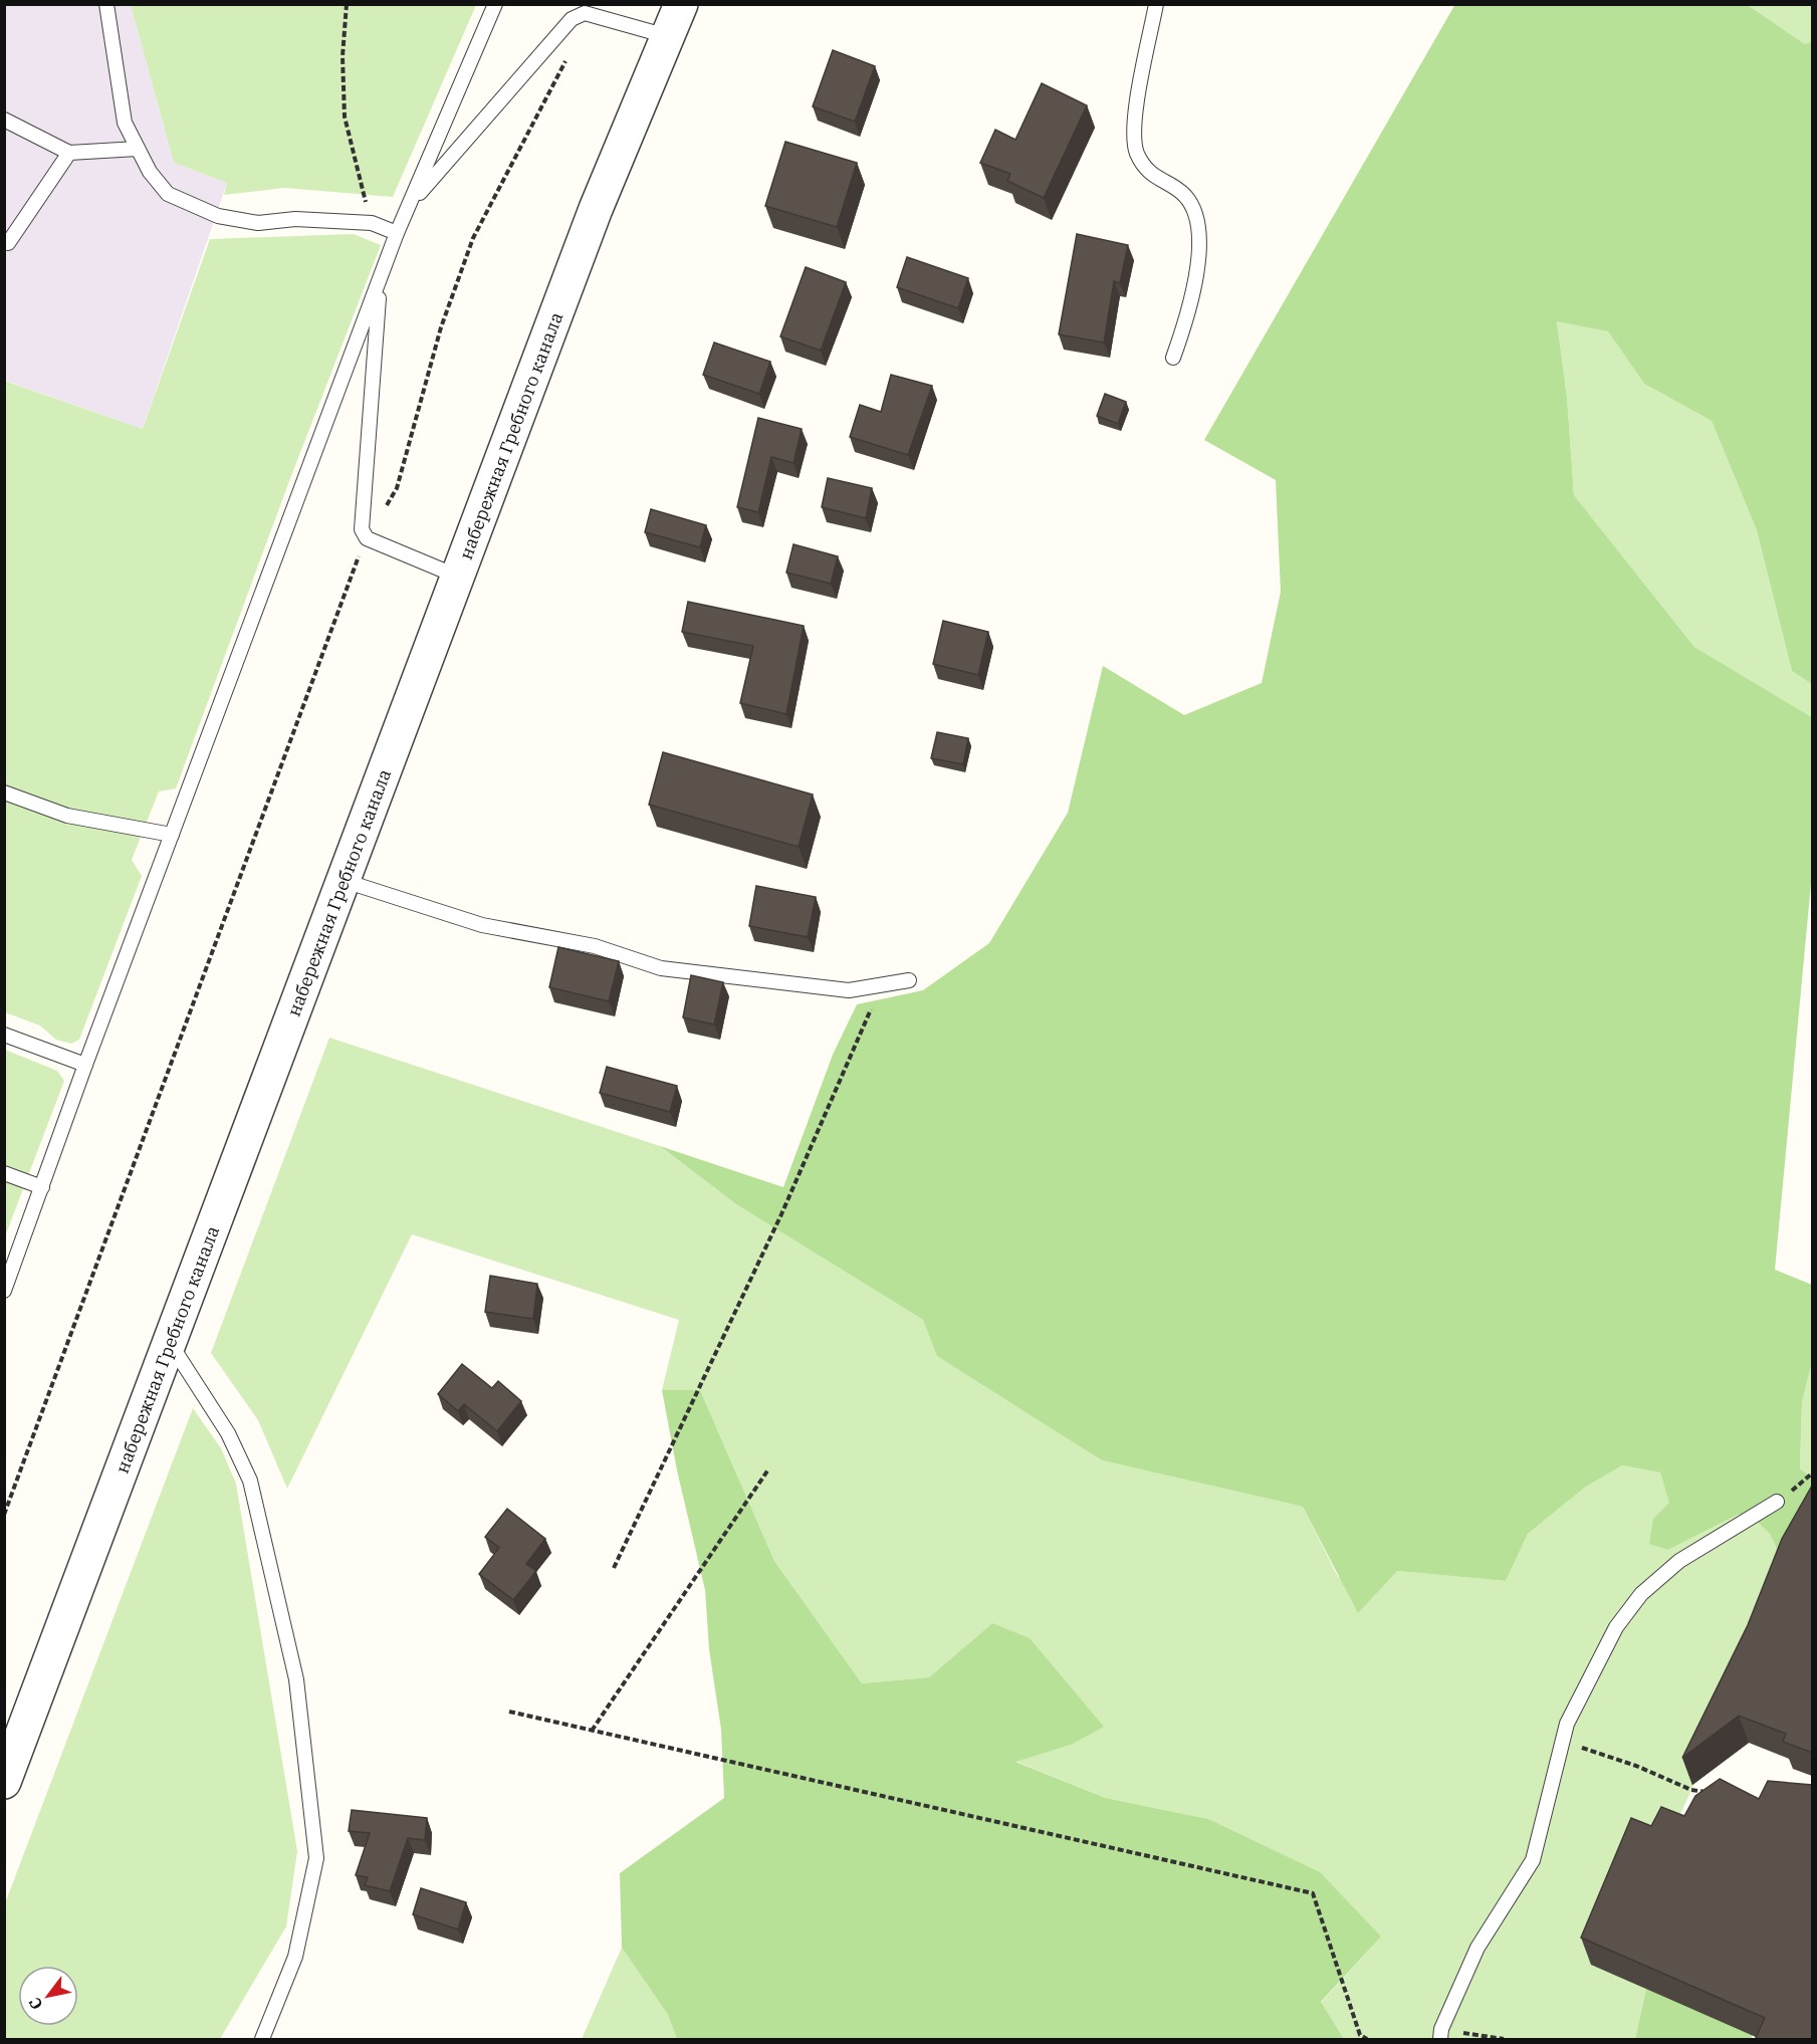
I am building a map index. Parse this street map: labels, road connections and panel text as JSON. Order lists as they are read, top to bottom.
{
  "streets": {
    "street": ["набережная Гребного канала"]
  },
  "north": "bottom left"
}
